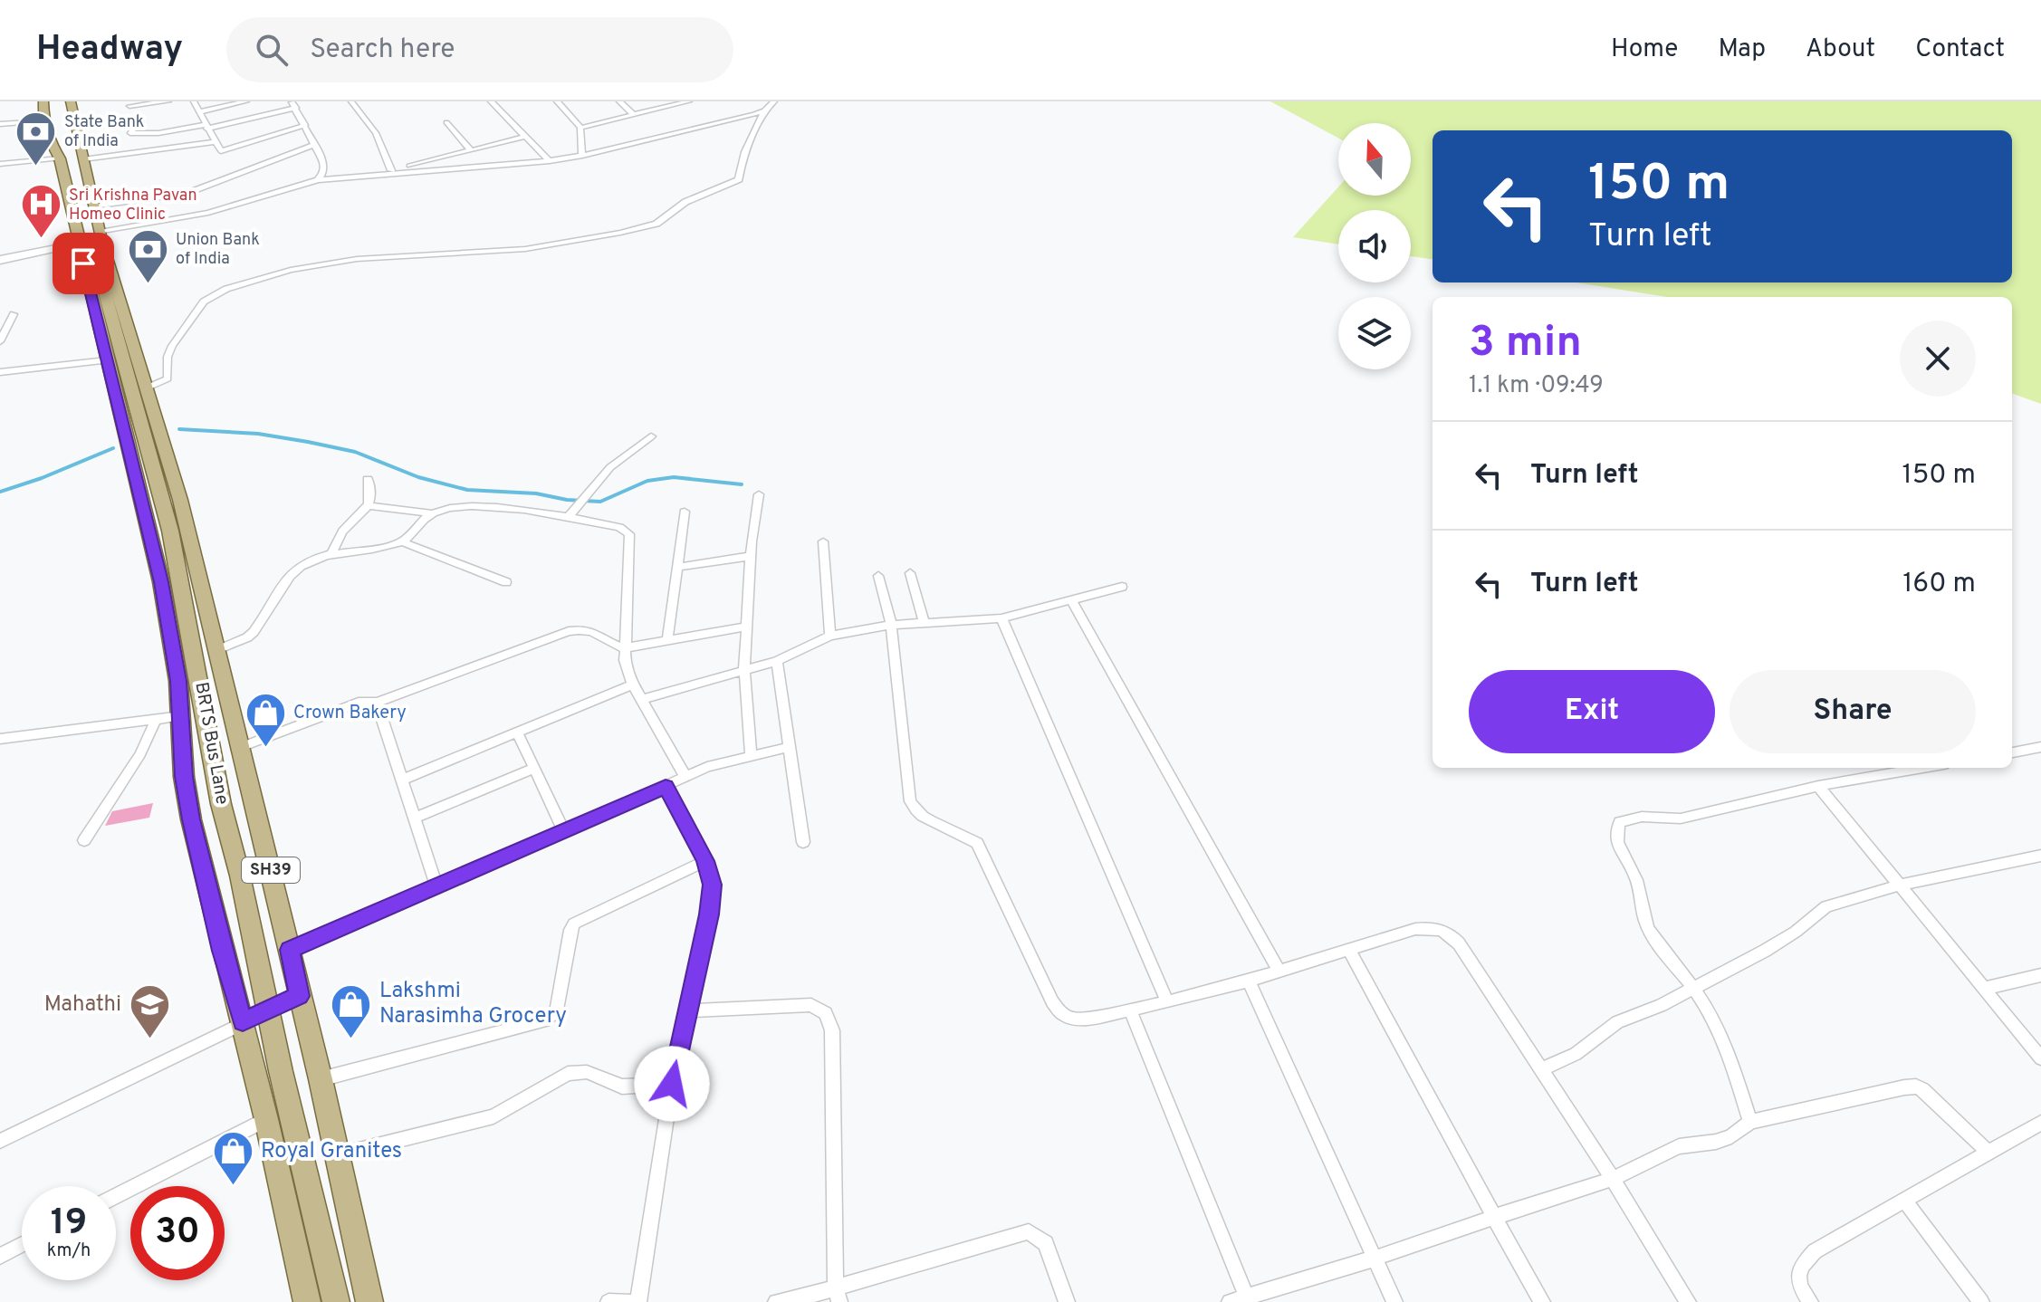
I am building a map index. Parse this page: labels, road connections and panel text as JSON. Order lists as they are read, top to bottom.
{
  "streets": {
    "main road": ["BRTS Bus Lane", "SH39"]
  },
  "places": {
    "bank": ["State Bank of India", "Union Bank of India"],
    "hospital": ["Sri Krishna Pavan Homeo Clinic"],
    "shop": ["Crown Bakery", "Lakshmi Narasimha Grocery", "Royal Granites"],
    "school or university": ["Mahathi"]
  },
  "north": "top",
  "page": {
    "header": "Headway",
    "search": "Search here",
    "nav": [
      "Home",
      "Map",
      "About",
      "Contact"
    ],
    "turn": ["150 m", "Turn left"],
    "heading": ["3 min", "1.1 km · 09:49"],
    "list": [
      {
        "name": "Turn left",
        "value": "150 m"
      },
      {
        "name": "Turn left",
        "value": "160 m"
      }
    ],
    "buttons": ["Exit", "Share"],
    "speed": "19 km/h",
    "limit": "30"
  }
}
